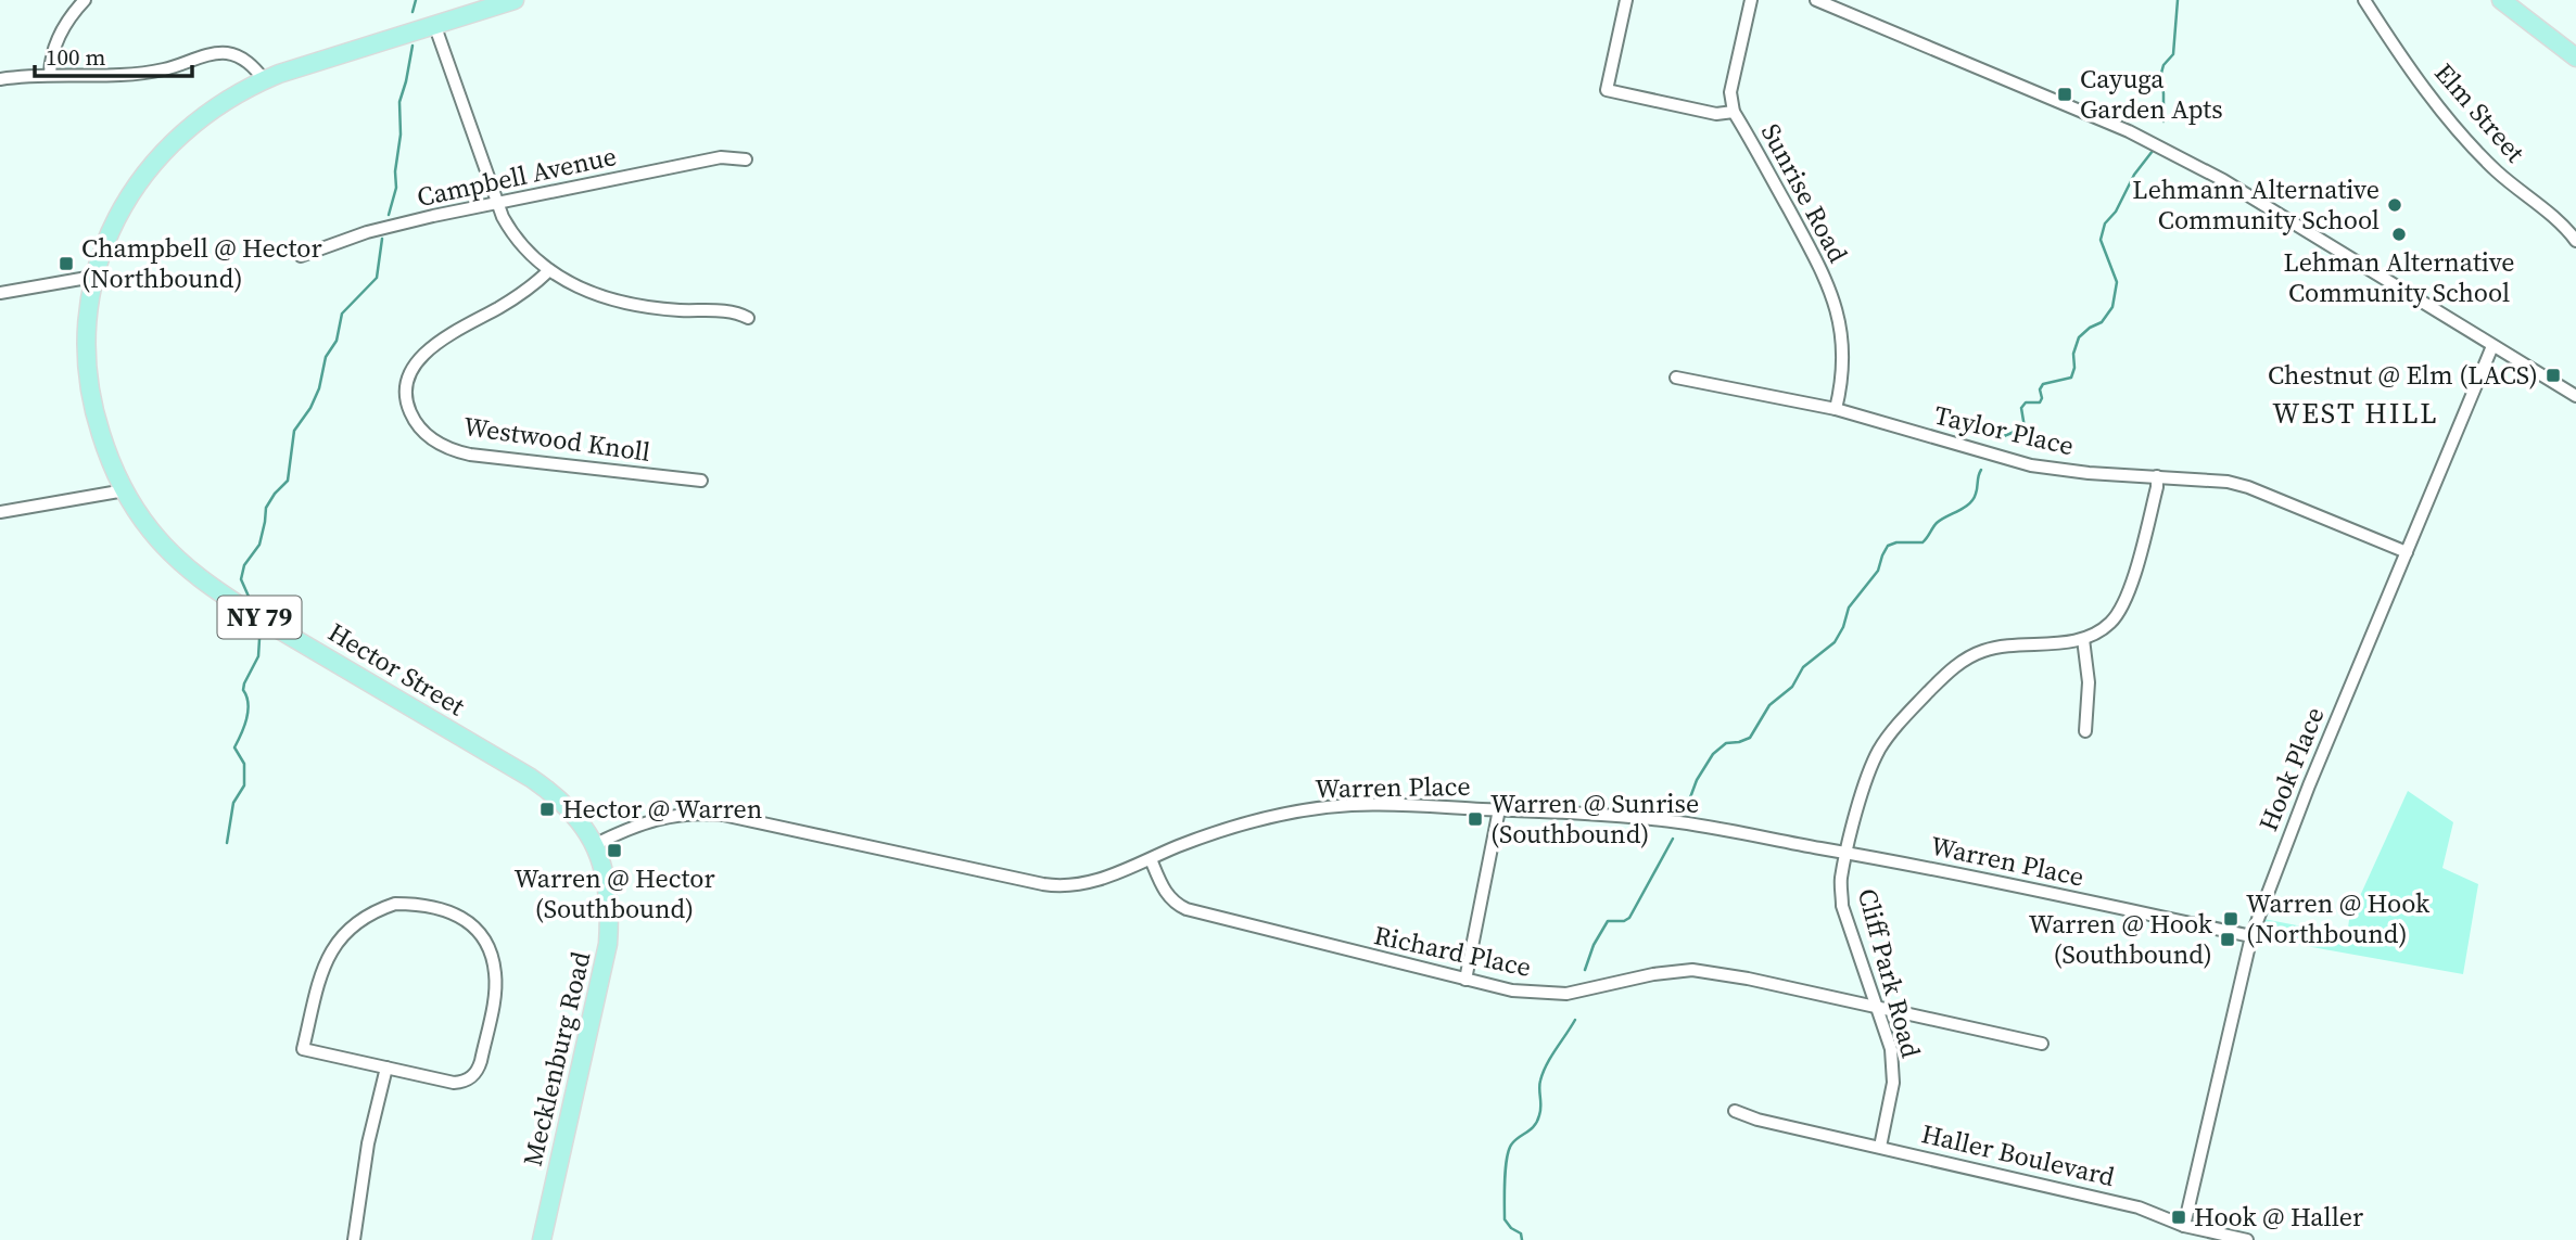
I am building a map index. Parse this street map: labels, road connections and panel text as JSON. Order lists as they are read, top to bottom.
{
  "streets": {
    "main road": ["NY 79", "Hector Street", "Mecklenburg Road"],
    "street": [
      "Elm Street",
      "Campbell Avenue",
      "Sunrise Road",
      "Taylor Place",
      "Westwood Knoll",
      "Hook Place",
      "Warren Place",
      "Richard Place",
      "Cliff Park Road",
      "Haller Boulevard"
    ]
  },
  "crossings": [
    ["Sunrise Road", "Taylor Place"],
    ["Taylor Place", "Hook Place"],
    ["Taylor Place", "Cliff Park Road"],
    ["Hector Street", "Warren Place"],
    ["Hector Street", "Mecklenburg Road"],
    ["Hook Place", "Warren Place"],
    ["Hook Place", "Haller Boulevard"],
    ["Warren Place", "Richard Place"],
    ["Warren Place", "Cliff Park Road"],
    ["Warren Place", "Mecklenburg Road"],
    ["Richard Place", "Cliff Park Road"],
    ["Cliff Park Road", "Haller Boulevard"]
  ],
  "districts": ["WEST HILL"],
  "places": {
    "transit": [
      "Cayuga Garden Apts",
      "Champbell @ Hector (Northbound)",
      "Chestnut @ Elm (LACS)",
      "Hector @ Warren",
      "Warren @ Sunrise (Southbound)",
      "Warren @ Hector (Southbound)",
      "Warren @ Hook (Northbound)",
      "Warren @ Hook (Southbound)",
      "Hook @ Haller"
    ],
    "other": ["Lehmann Alternative Community School", "Lehman Alternative Community School"]
  },
  "scale_bar": "100 m"
}
